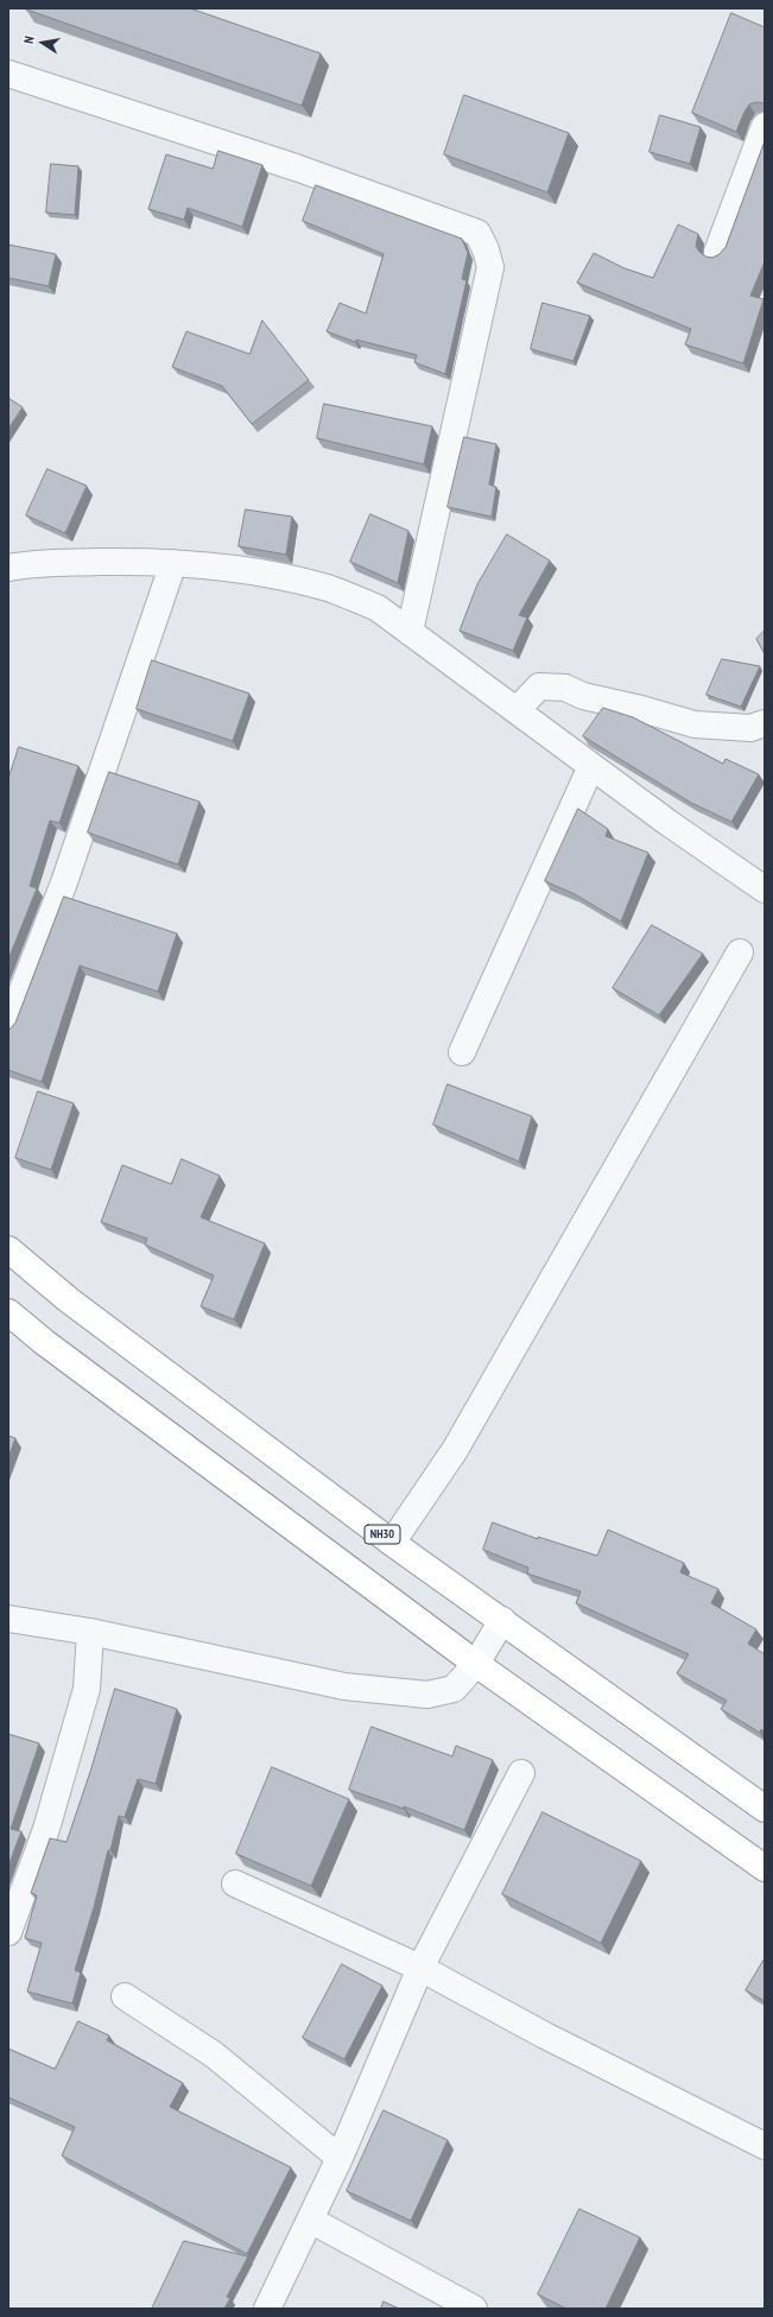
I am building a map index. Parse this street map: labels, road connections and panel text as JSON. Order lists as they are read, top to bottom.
{
  "streets": {
    "highway": ["NH30"]
  },
  "north": "left"
}
